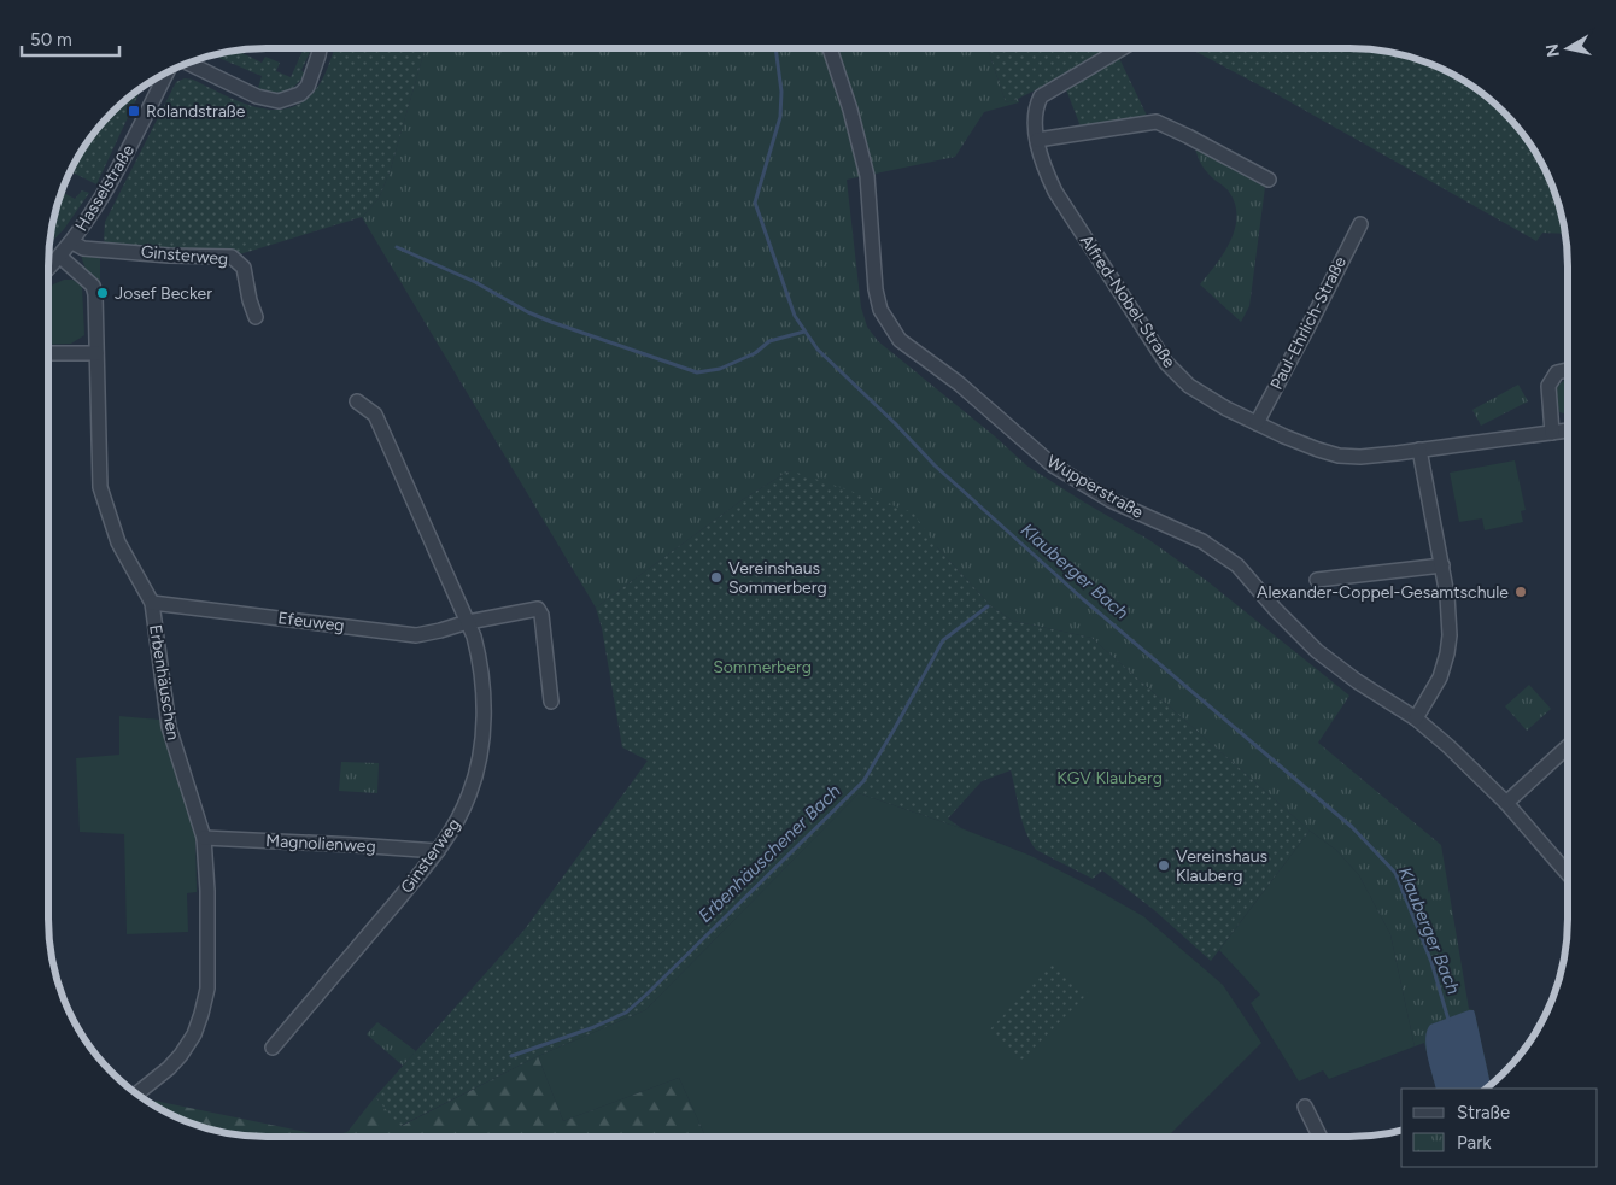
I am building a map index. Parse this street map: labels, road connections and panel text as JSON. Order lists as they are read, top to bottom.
{
  "streets": {
    "street": [
      "Hasselstraße",
      "Ginsterweg",
      "Alfred-Nobel-Straße",
      "Paul-Ehrlich-Straße",
      "Wupperstraße",
      "Efeuweg",
      "Erbenhäuschen",
      "Magnolienweg"
    ]
  },
  "crossings": [
    ["Hasselstraße", "Ginsterweg"],
    ["Hasselstraße", "Erbenhäuschen"],
    ["Ginsterweg", "Efeuweg"],
    ["Ginsterweg", "Magnolienweg"],
    ["Alfred-Nobel-Straße", "Paul-Ehrlich-Straße"],
    ["Efeuweg", "Erbenhäuschen"],
    ["Erbenhäuschen", "Magnolienweg"]
  ],
  "water": ["Klauberger Bach", "Erbenhäuschener Bach"],
  "parks": ["Sommerberg", "KGV Klauberg"],
  "places": {
    "transit": ["Rolandstraße"],
    "other": [
      "Josef Becker",
      "Vereinshaus Sommerberg",
      "Alexander-Coppel-Gesamtschule",
      "Vereinshaus Klauberg"
    ]
  },
  "legend": ["Straße", "Park"],
  "scale_bar": "50 m",
  "north": "left"
}
